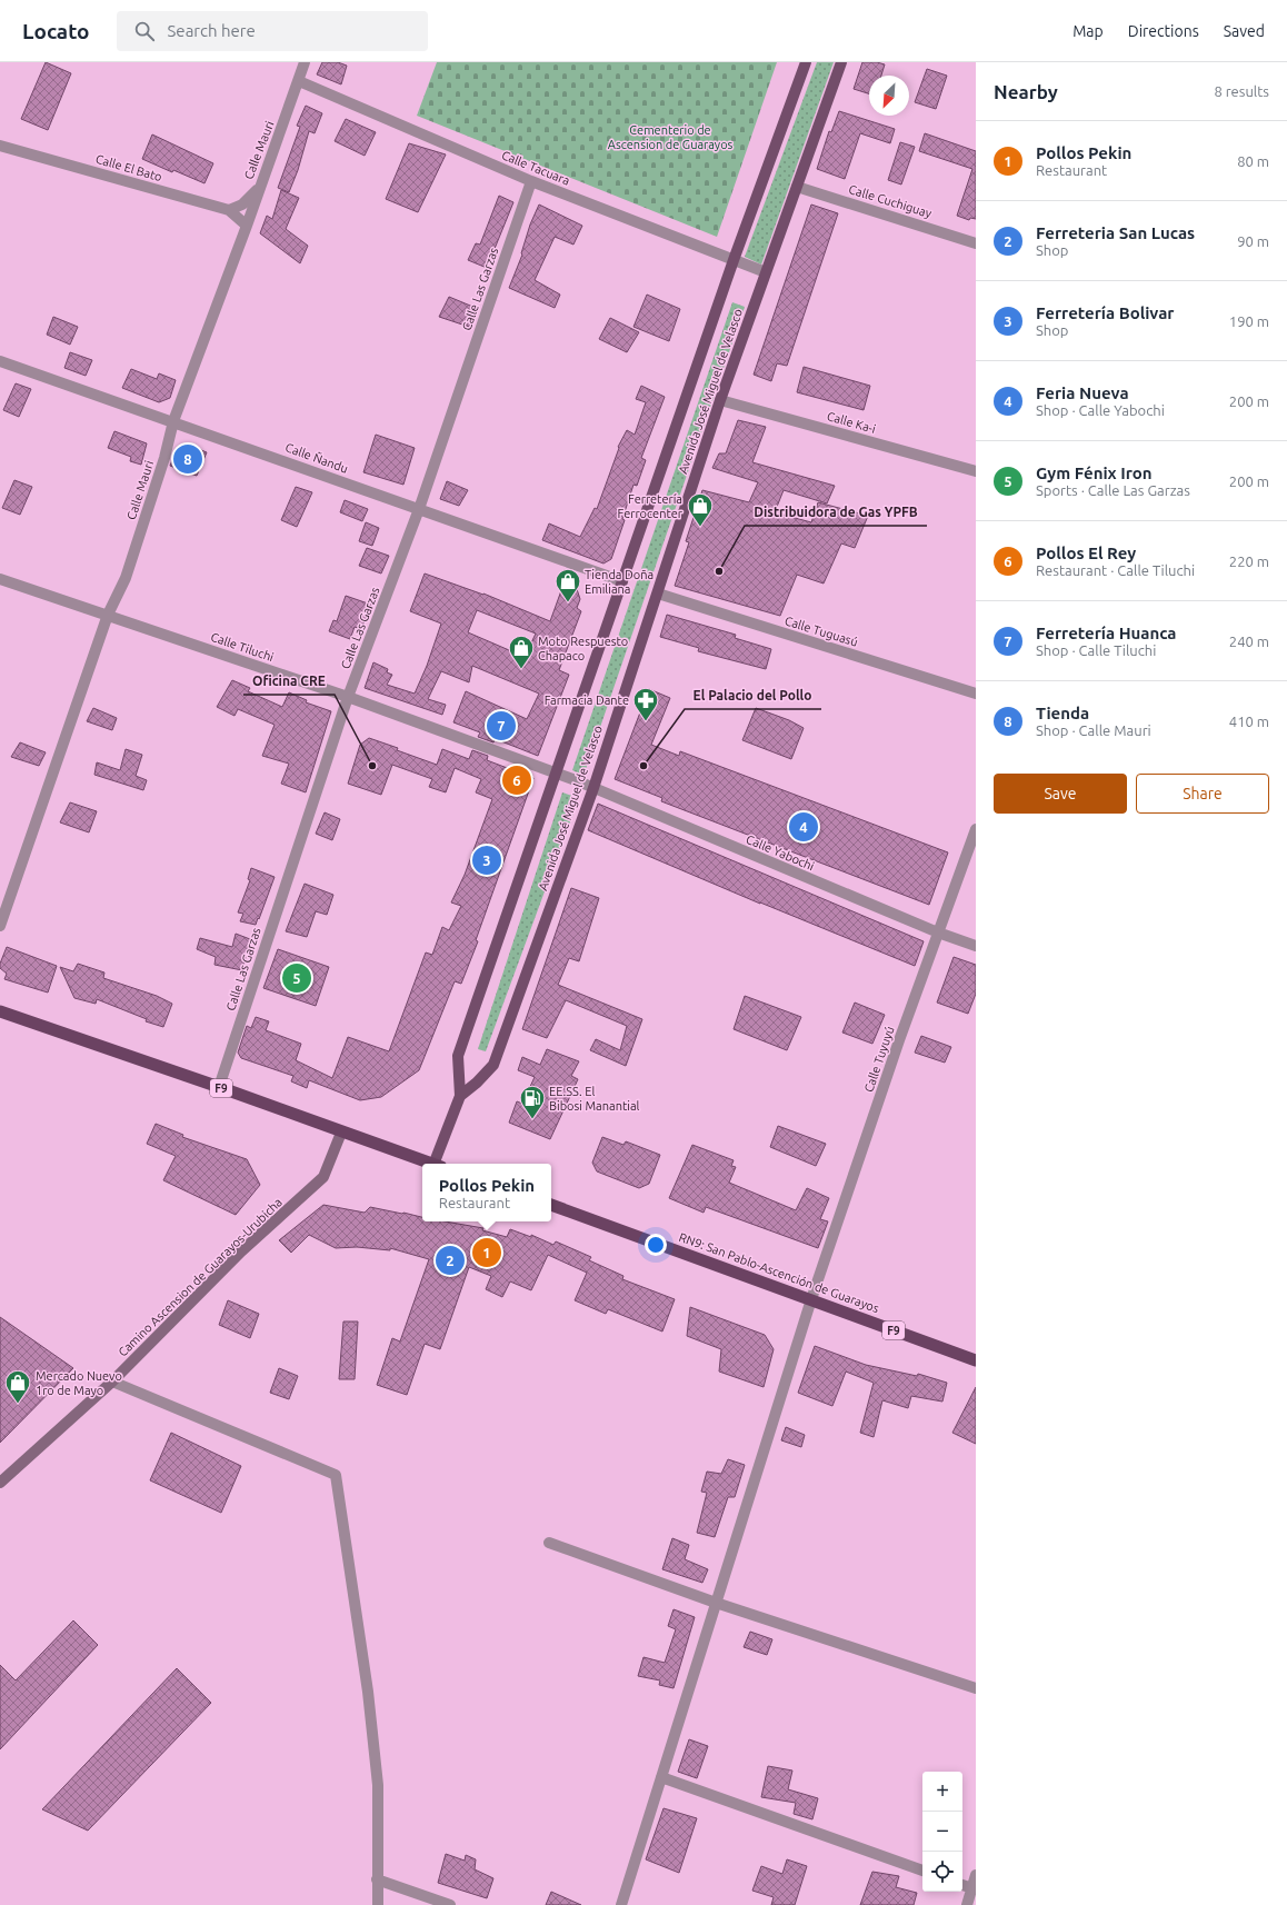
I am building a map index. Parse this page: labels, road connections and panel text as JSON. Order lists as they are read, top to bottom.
{
  "streets": {
    "highway": ["F9", "RN9: San Pablo-Ascención de Guarayos"],
    "main road": ["Avenida José Miguel de Velasco", "Camino Ascension de Guarayos-Urubicha"],
    "street": [
      "Calle Mauri",
      "Calle El Bato",
      "Calle Tacuara",
      "Calle Cuchiguay",
      "Calle Las Garzas",
      "Calle Ka-i",
      "Calle Ñandu",
      "Calle Tuguasú",
      "Calle Tiluchi",
      "Calle Yabochi",
      "Calle Tuyuyú"
    ]
  },
  "crossings": [
    ["Calle Mauri", "Calle El Bato"],
    ["Calle Mauri", "Calle Tacuara"],
    ["Calle Mauri", "Calle Ñandu"],
    ["Calle Mauri", "Calle Tiluchi"],
    ["Calle Tacuara", "Calle Las Garzas"],
    ["Calle Tacuara", "Avenida José Miguel de Velasco"],
    ["Calle Cuchiguay", "Avenida José Miguel de Velasco"],
    ["Calle Las Garzas", "Calle Ñandu"],
    ["Calle Las Garzas", "Calle Tiluchi"],
    ["Calle Las Garzas", "F9"],
    ["Avenida José Miguel de Velasco", "Calle Ka-i"],
    ["Avenida José Miguel de Velasco", "Calle Ñandu"],
    ["Avenida José Miguel de Velasco", "Calle Tuguasú"],
    ["Avenida José Miguel de Velasco", "Calle Tiluchi"],
    ["Avenida José Miguel de Velasco", "Calle Yabochi"],
    ["Calle Tiluchi", "Calle Yabochi"],
    ["Calle Yabochi", "Calle Tuyuyú"],
    ["Calle Tuyuyú", "RN9: San Pablo-Ascención de Guarayos"],
    ["F9", "Camino Ascension de Guarayos-Urubicha"]
  ],
  "parks": ["Cementerio de Ascension de Guarayos"],
  "places": {
    "shop": [
      "Ferretería Ferrocenter",
      "Tienda Doña Emiliana",
      "Moto Respuesto Chapaco",
      "Mercado Nuevo 1ro de Mayo"
    ],
    "other": ["Distribuidora de Gas YPFB", "Oficina CRE", "El Palacio del Pollo"],
    "pharmacy": ["Farmacia Dante"],
    "fuel station": ["EE.SS. El Bibosi Manantial"]
  },
  "north": "bottom left",
  "page": {
    "header": "Locato",
    "search": "Search here",
    "nav": ["Map", "Directions", "Saved"],
    "heading": ["Nearby", "8 results"],
    "list": [
      {
        "mark": "1",
        "name": "Pollos Pekin",
        "note": "Restaurant",
        "value": "80 m"
      },
      {
        "mark": "2",
        "name": "Ferreteria San Lucas",
        "note": "Shop",
        "value": "90 m"
      },
      {
        "mark": "3",
        "name": "Ferretería Bolivar",
        "note": "Shop",
        "value": "190 m"
      },
      {
        "mark": "4",
        "name": "Feria Nueva",
        "note": "Shop · Calle Yabochi",
        "value": "200 m"
      },
      {
        "mark": "5",
        "name": "Gym Fénix Iron",
        "note": "Sports · Calle Las Garzas",
        "value": "200 m"
      },
      {
        "mark": "6",
        "name": "Pollos El Rey",
        "note": "Restaurant · Calle Tiluchi",
        "value": "220 m"
      },
      {
        "mark": "7",
        "name": "Ferretería Huanca",
        "note": "Shop · Calle Tiluchi",
        "value": "240 m"
      },
      {
        "mark": "8",
        "name": "Tienda",
        "note": "Shop · Calle Mauri",
        "value": "410 m"
      }
    ],
    "pins": [
      "8",
      "7",
      "6",
      "4",
      "3",
      "5",
      "1",
      "2"
    ],
    "buttons": ["Save", "Share"],
    "popup": ["Pollos Pekin", "Restaurant"],
    "map_buttons": ["+", "−"]
  }
}
